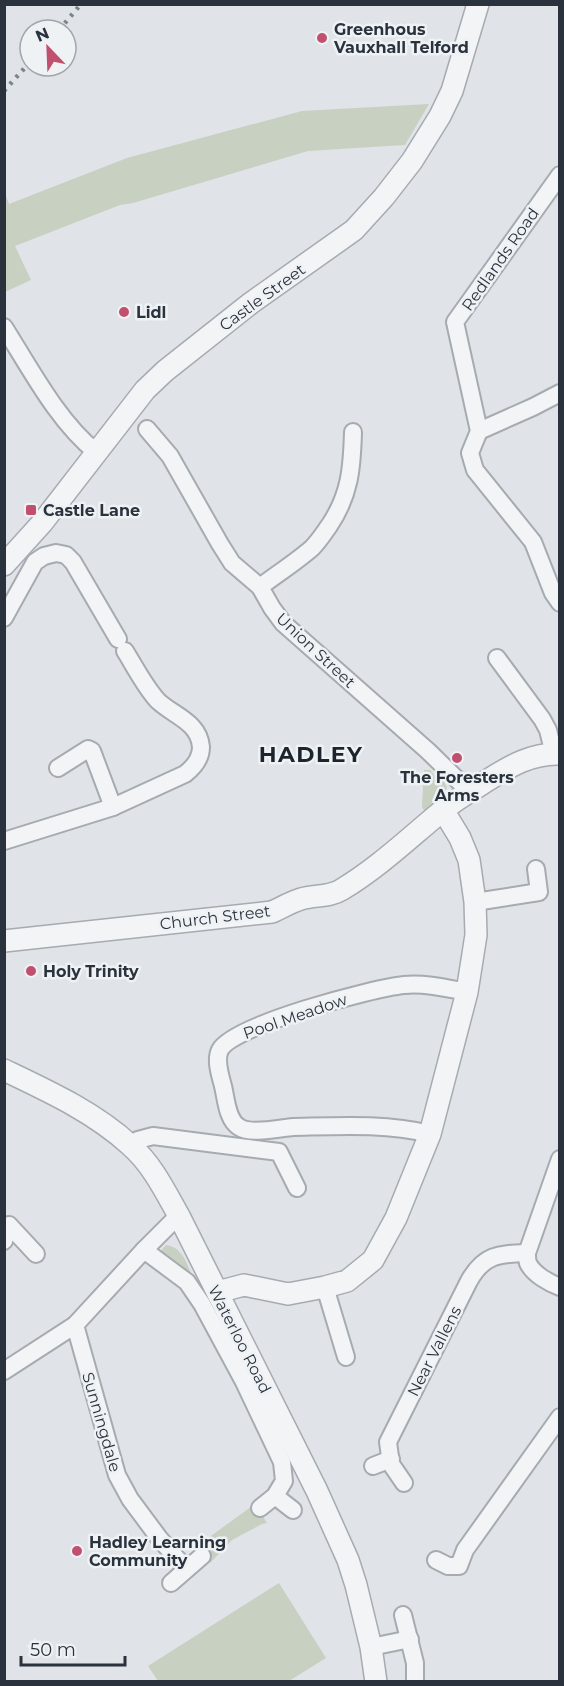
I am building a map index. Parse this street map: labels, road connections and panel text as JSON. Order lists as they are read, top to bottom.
{
  "streets": {
    "street": [
      "Redlands Road",
      "Castle Street",
      "Union Street",
      "Church Street",
      "Pool Meadow",
      "Waterloo Road",
      "Near Vallens",
      "Sunningdale"
    ]
  },
  "crossings": [
    ["Union Street", "Church Street"]
  ],
  "districts": ["HADLEY"],
  "places": {
    "other": [
      "Greenhous Vauxhall Telford",
      "Lidl",
      "The Foresters Arms",
      "Holy Trinity",
      "Hadley Learning Community"
    ],
    "transit": ["Castle Lane"]
  },
  "scale_bar": "50 m",
  "north": "top left"
}
